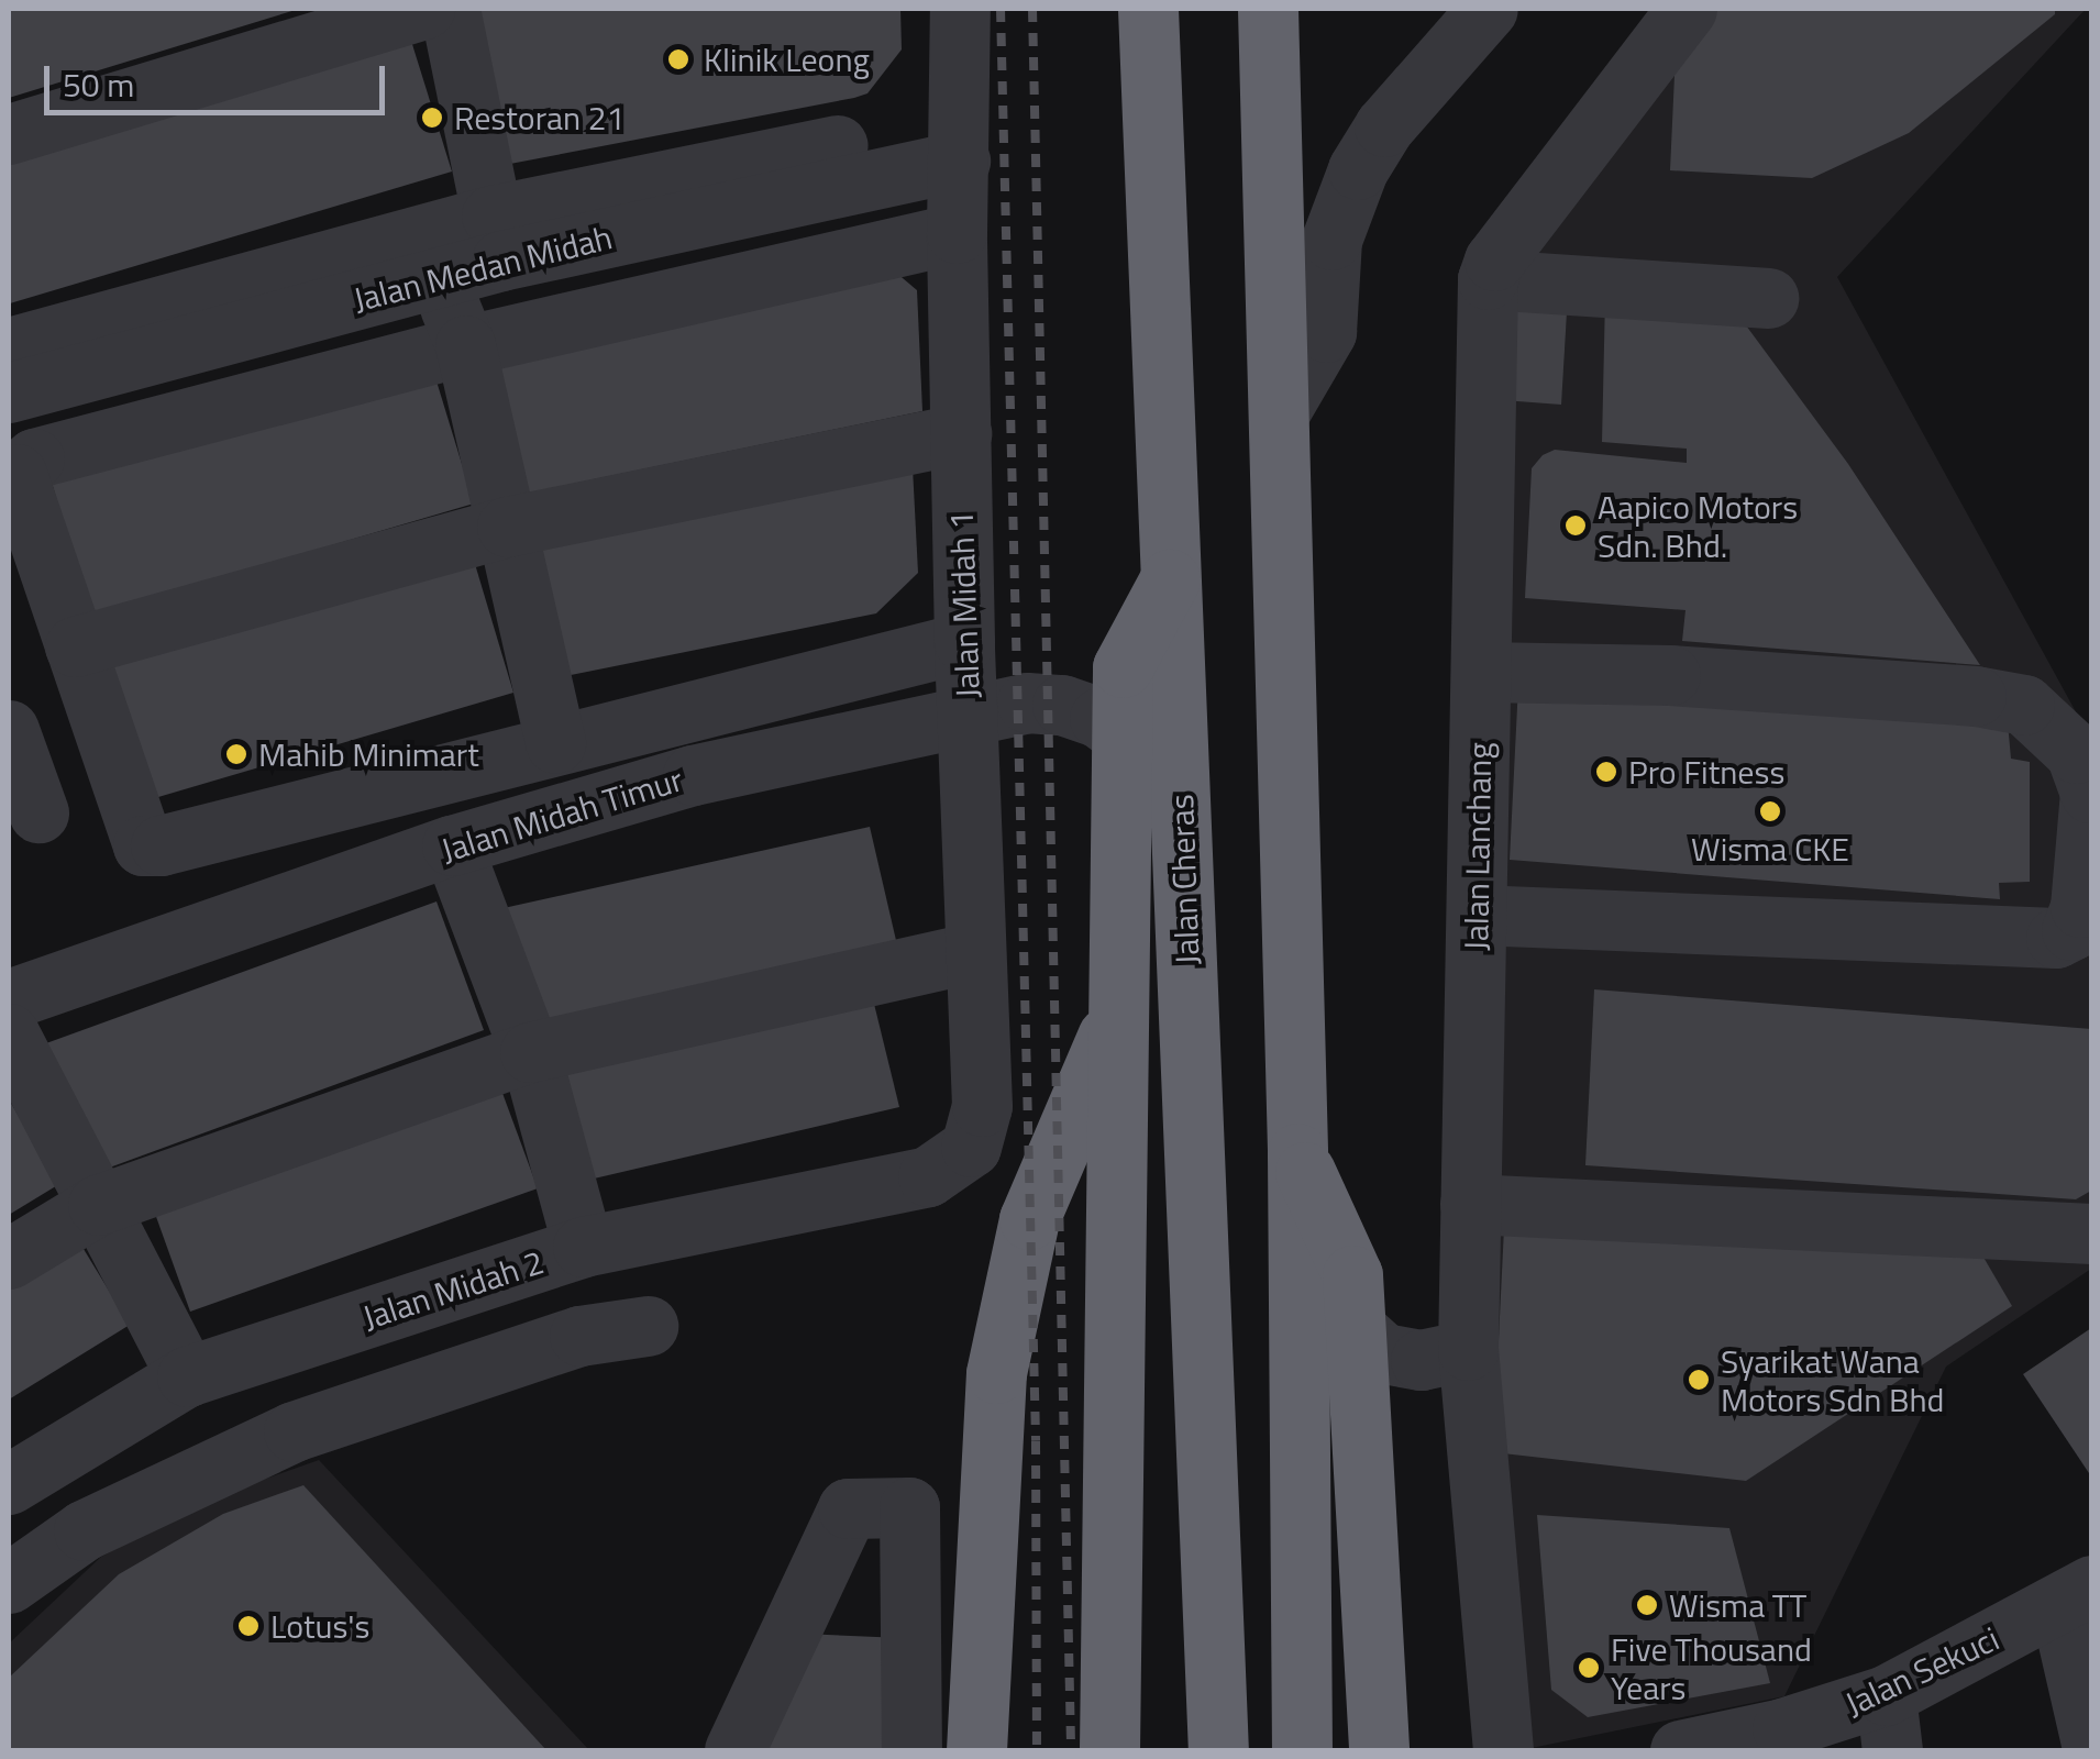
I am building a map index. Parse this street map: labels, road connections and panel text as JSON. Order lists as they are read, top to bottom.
{
  "streets": {
    "highway": ["Jalan Cheras"],
    "street": [
      "Jalan Medan Midah",
      "Jalan Midah 1",
      "Jalan Midah Timur",
      "Jalan Lanchang",
      "Jalan Midah 2",
      "Jalan Sekuci"
    ]
  },
  "crossings": [
    ["Jalan Medan Midah", "Jalan Midah 1"],
    ["Jalan Midah 1", "Jalan Midah Timur"],
    ["Jalan Midah 1", "Jalan Midah 2"]
  ],
  "places": [
    "Klinik Leong",
    "Restoran 21",
    "Aapico Motors Sdn. Bhd.",
    "Mahib Minimart",
    "Pro Fitness",
    "Wisma CKE",
    "Syarikat Wana Motors Sdn Bhd",
    "Wisma TT",
    "Lotus's",
    "Five Thousand Years"
  ],
  "scale_bar": "50 m"
}
